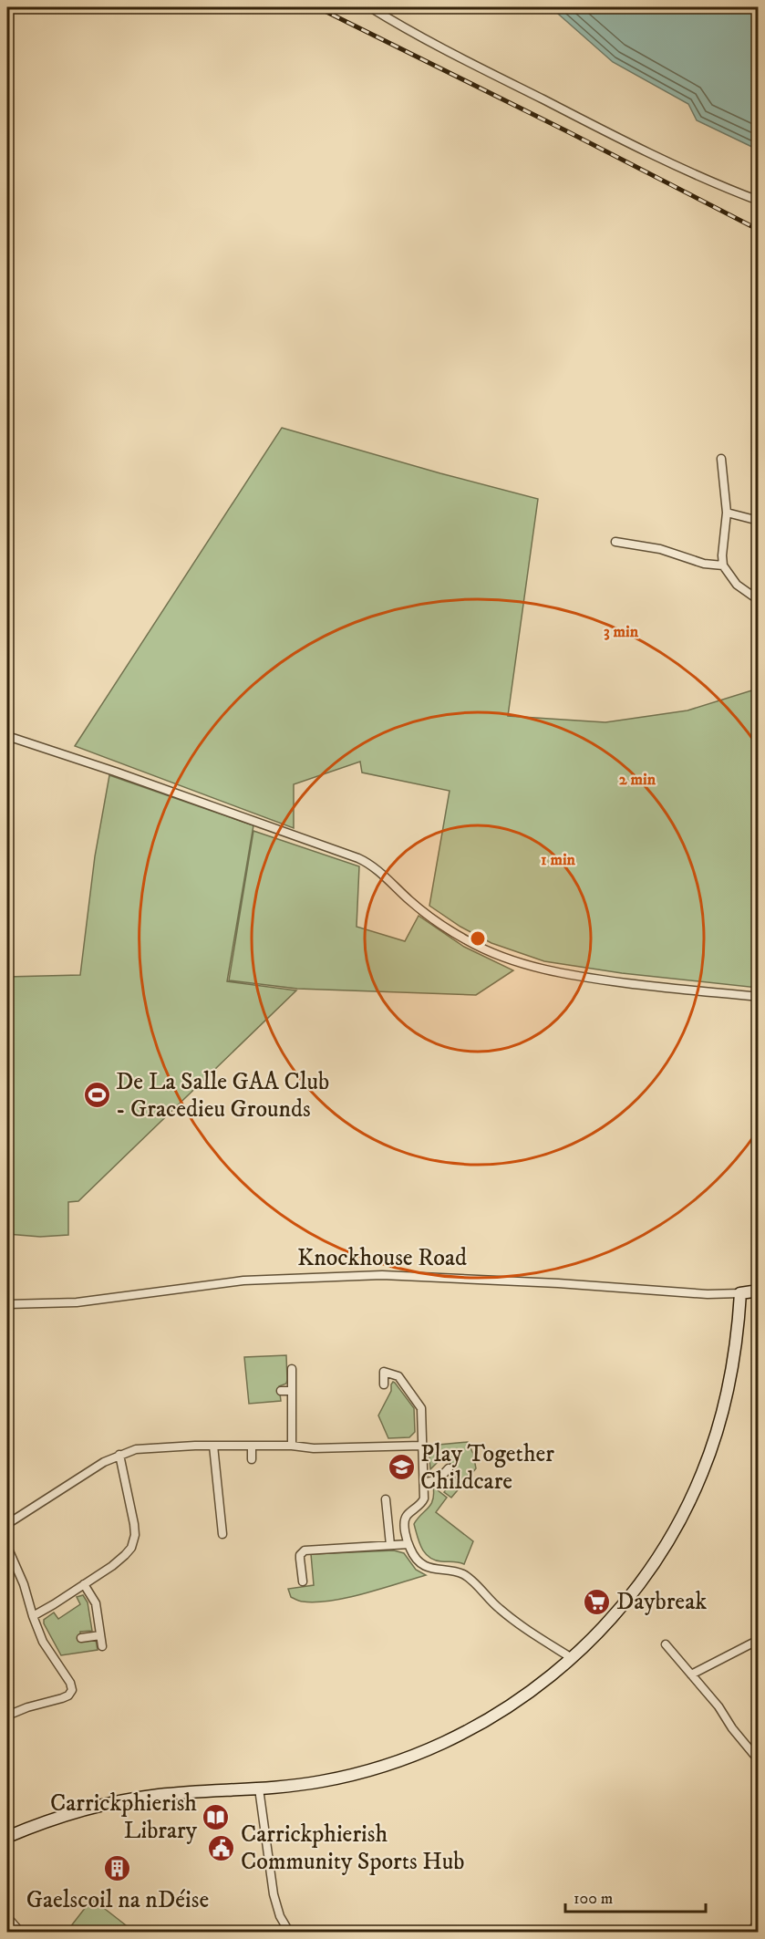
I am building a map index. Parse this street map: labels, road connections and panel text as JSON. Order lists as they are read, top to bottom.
{
  "streets": {
    "street": ["Knockhouse Road"]
  },
  "places": {
    "sports": ["De La Salle GAA Club - Gracedieu Grounds"],
    "school or university": ["Play Together Childcare"],
    "supermarket": ["Daybreak"],
    "library": ["Carrickphierish Library"],
    "public building": ["Carrickphierish Community Sports Hub"],
    "building": ["Gaelscoil na nDéise"]
  },
  "scale_bar": "100 m",
  "rings": ["3 min", "2 min", "1 min"]
}
